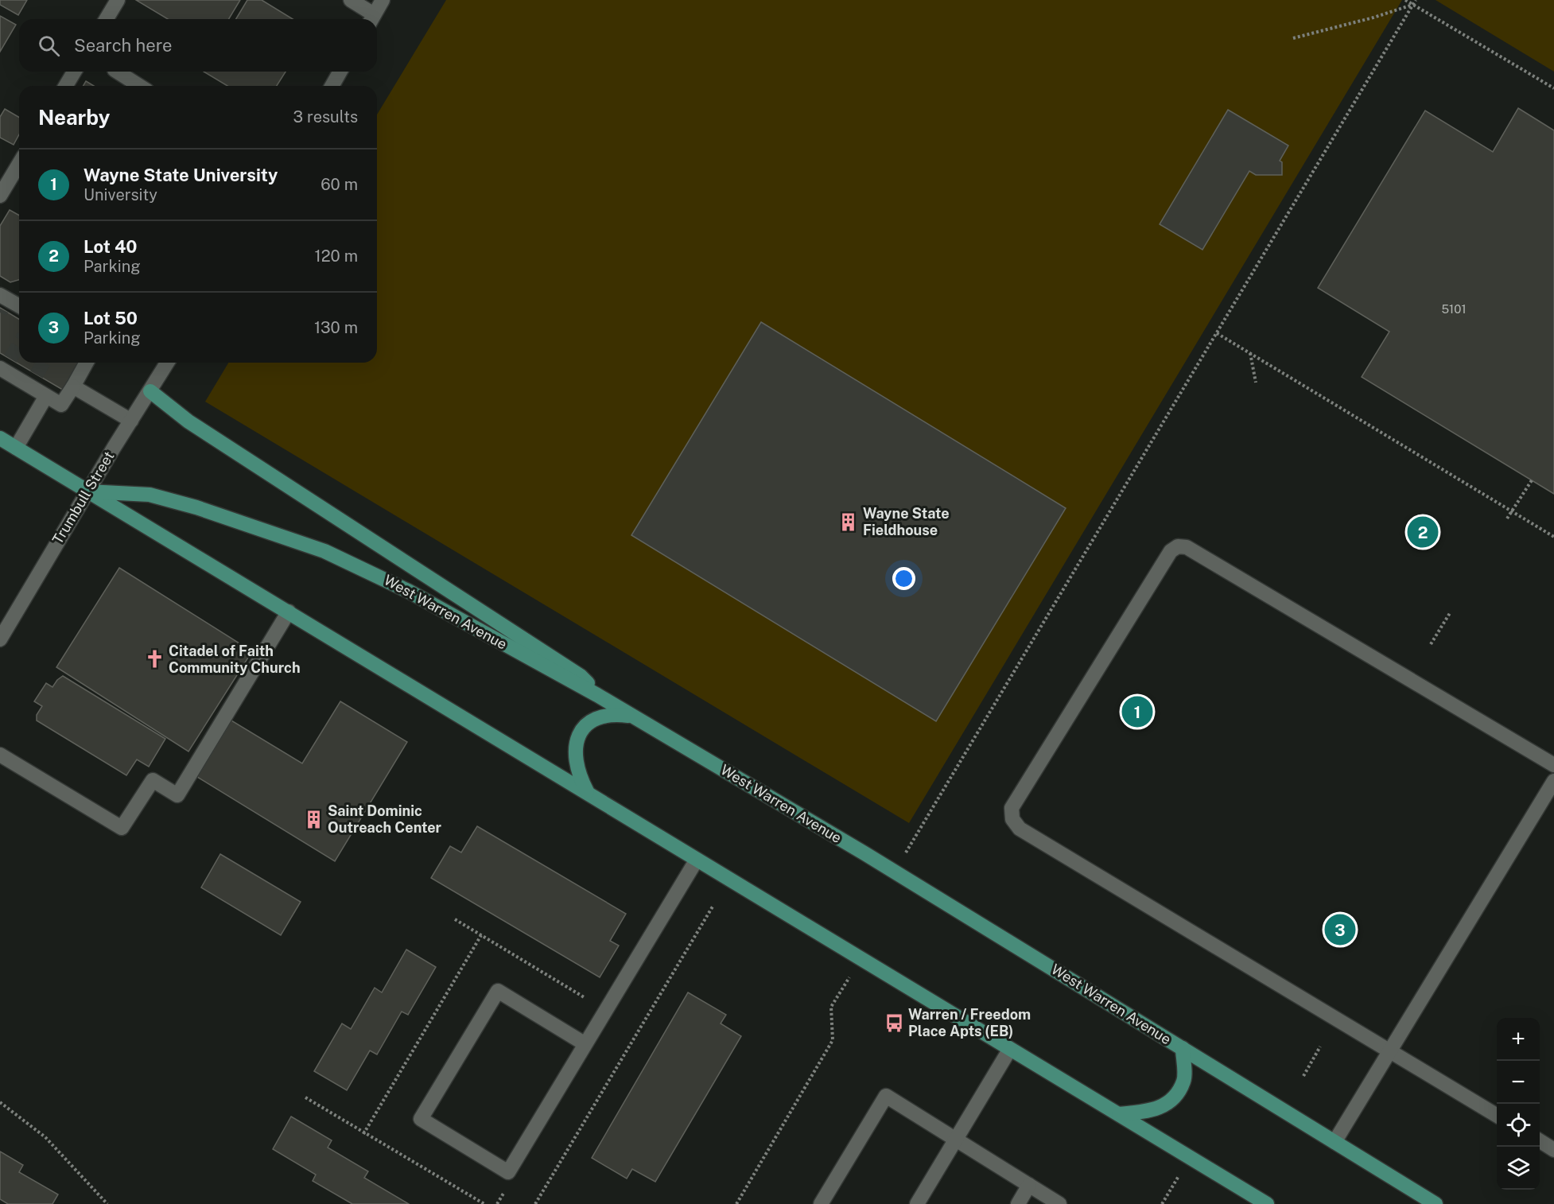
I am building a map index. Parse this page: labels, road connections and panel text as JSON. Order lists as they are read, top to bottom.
{
  "streets": {
    "main road": ["West Warren Avenue"],
    "street": ["Trumbull Street"]
  },
  "crossings": [
    ["Trumbull Street", "West Warren Avenue"]
  ],
  "places": {
    "building": ["Wayne State Fieldhouse", "Saint Dominic Outreach Center"],
    "church": ["Citadel of Faith Community Church"],
    "bus stop": ["Warren / Freedom Place Apts (EB)"]
  },
  "house_numbers": ["5101"],
  "page": {
    "search": "Search here",
    "heading": ["Nearby", "3 results"],
    "list": [
      {
        "mark": "1",
        "name": "Wayne State University",
        "note": "University",
        "value": "60 m"
      },
      {
        "mark": "2",
        "name": "Lot 40",
        "note": "Parking",
        "value": "120 m"
      },
      {
        "mark": "3",
        "name": "Lot 50",
        "note": "Parking",
        "value": "130 m"
      }
    ],
    "pins": ["2", "1", "3"],
    "map_buttons": ["+", "−"]
  }
}
